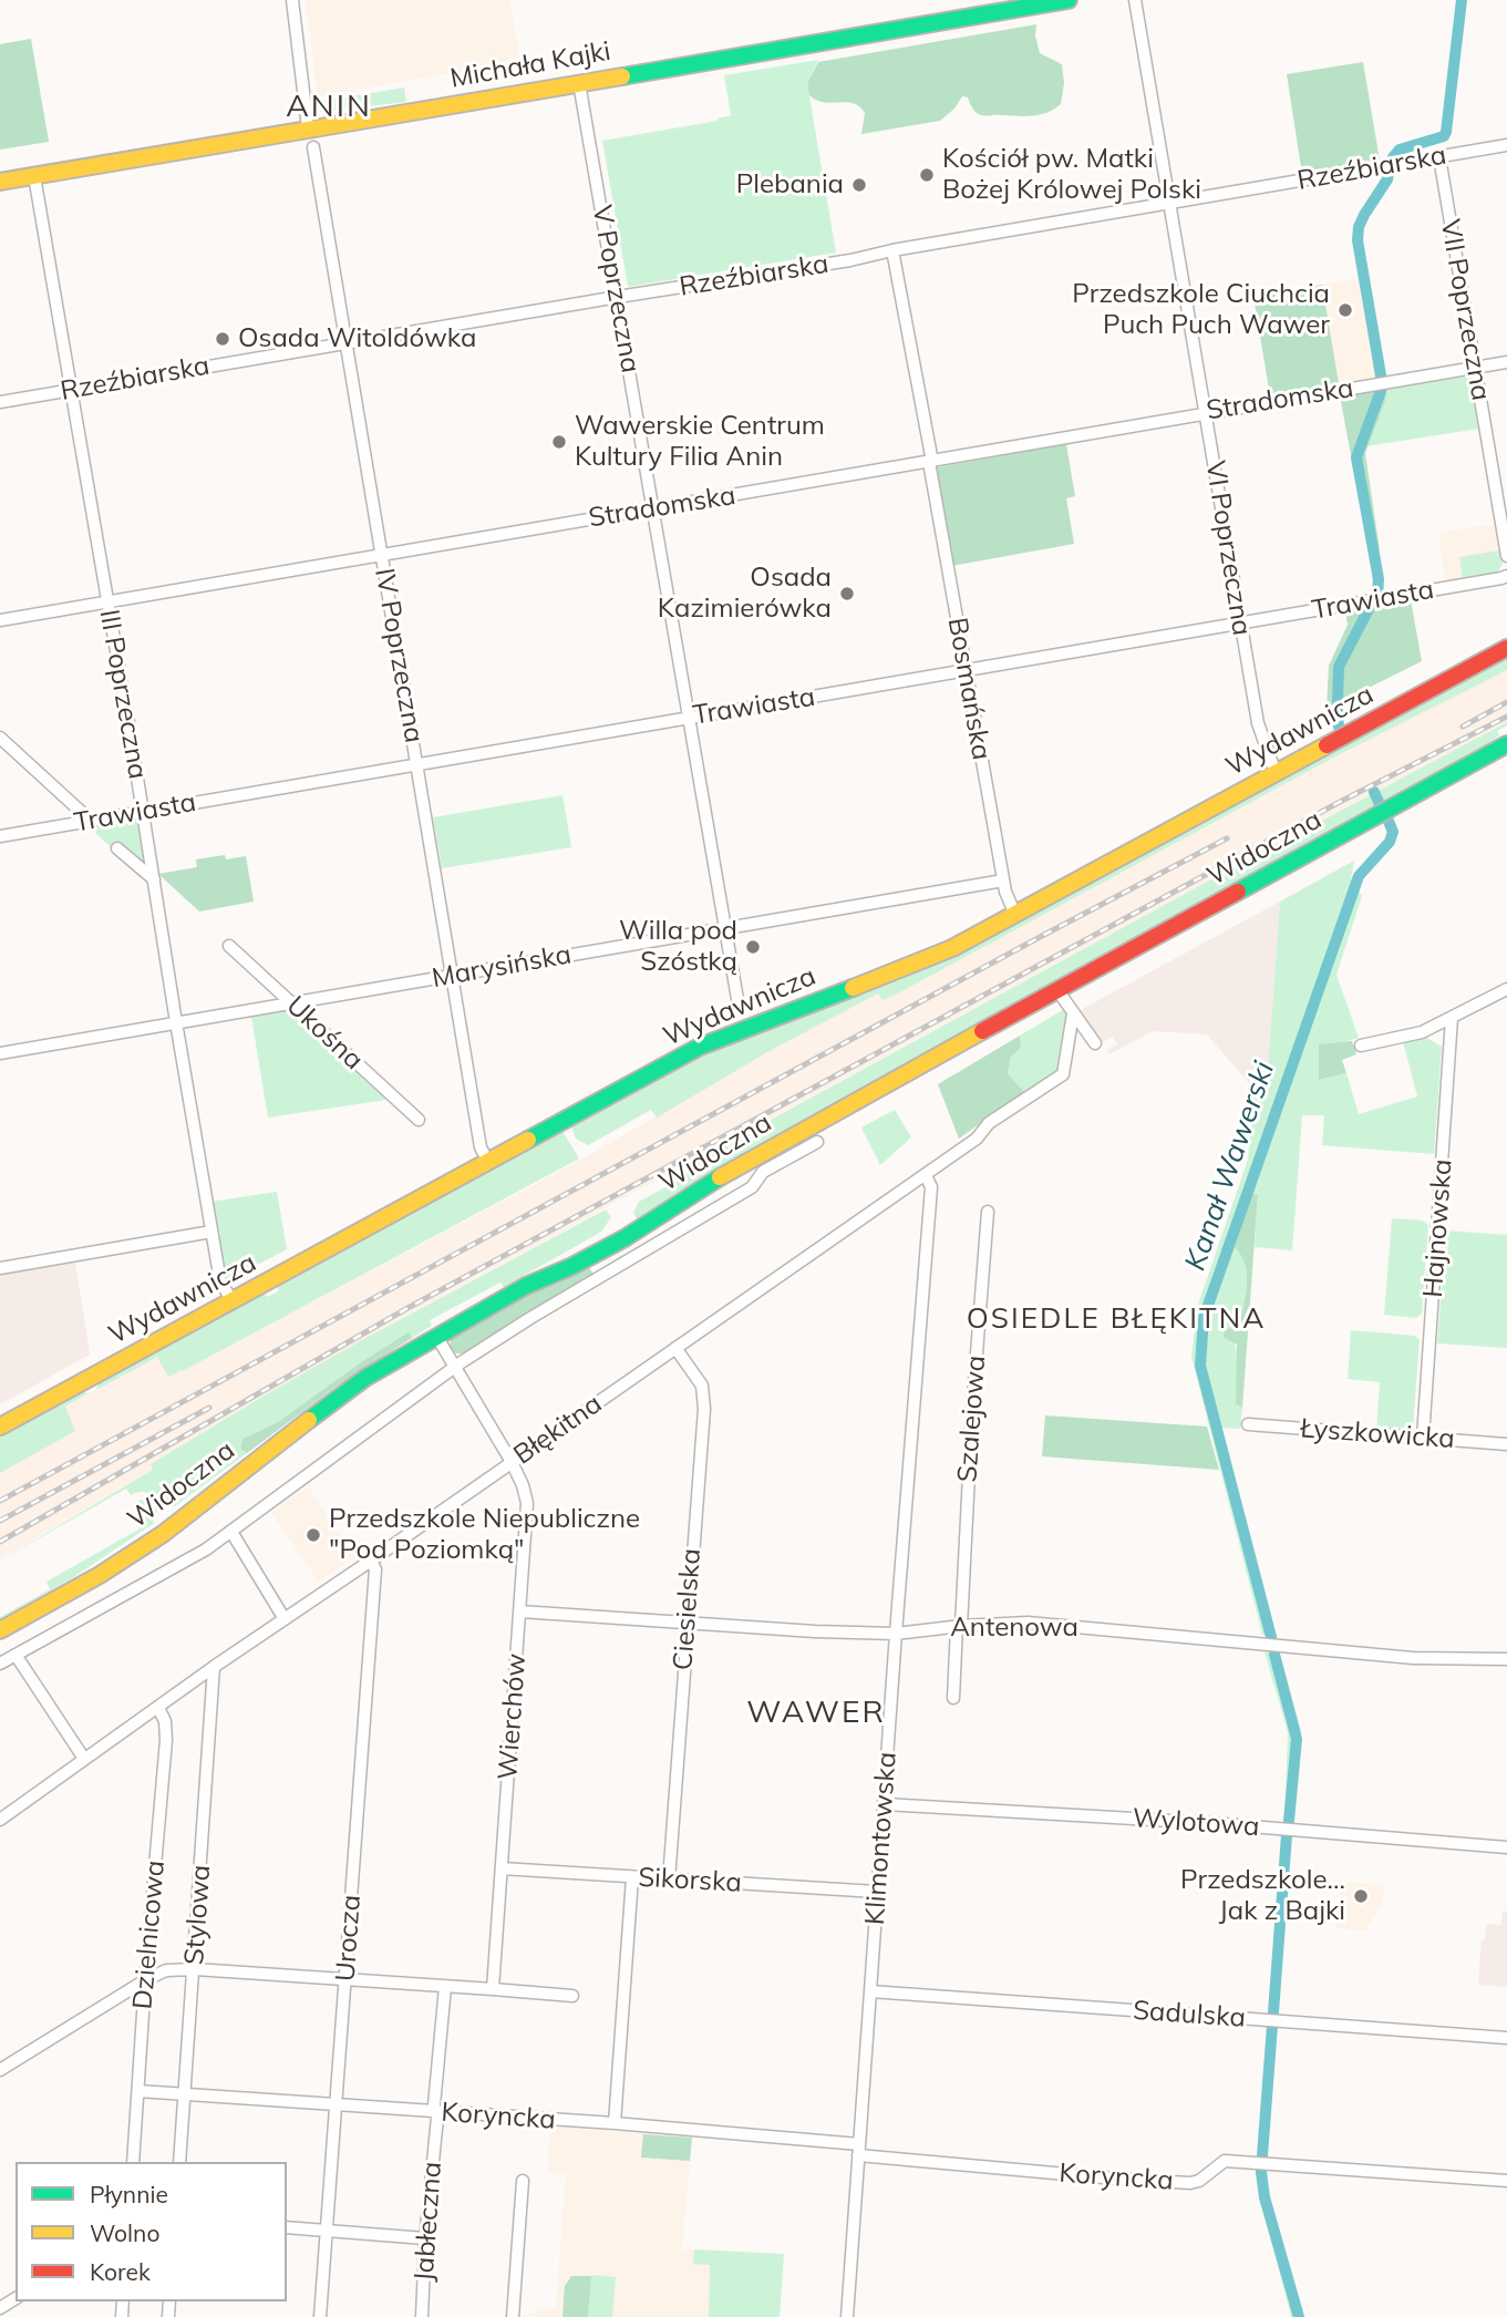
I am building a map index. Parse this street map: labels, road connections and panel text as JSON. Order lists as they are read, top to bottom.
{
  "streets": {
    "main road": ["Michała Kajki", "Wydawnicza", "Widoczna"],
    "street": [
      "Rzeźbiarska",
      "V Poprzeczna",
      "VII Poprzeczna",
      "Stradomska",
      "VI Poprzeczna",
      "Trawiasta",
      "IV Poprzeczna",
      "Bosmańska",
      "III Poprzeczna",
      "Marysińska",
      "Ukośna",
      "Hajnowska",
      "Szalejowa",
      "Błękitna",
      "Łyszkowicka",
      "Ciesielska",
      "Antenowa",
      "Wierchów",
      "Wylotowa",
      "Klimontowska",
      "Sikorska",
      "Stylowa",
      "Dzielnicowa",
      "Urocza",
      "Sadulska",
      "Koryncka",
      "Jabłeczna"
    ]
  },
  "crossings": [
    ["Michała Kajki", "V Poprzeczna"],
    ["Michała Kajki", "III Poprzeczna"],
    ["Rzeźbiarska", "V Poprzeczna"],
    ["Rzeźbiarska", "VII Poprzeczna"],
    ["Rzeźbiarska", "VI Poprzeczna"],
    ["Rzeźbiarska", "IV Poprzeczna"],
    ["Rzeźbiarska", "Bosmańska"],
    ["Rzeźbiarska", "III Poprzeczna"],
    ["V Poprzeczna", "Stradomska"],
    ["V Poprzeczna", "Trawiasta"],
    ["V Poprzeczna", "Marysińska"],
    ["VII Poprzeczna", "Stradomska"],
    ["Stradomska", "VI Poprzeczna"],
    ["Stradomska", "IV Poprzeczna"],
    ["Stradomska", "Bosmańska"],
    ["Stradomska", "III Poprzeczna"],
    ["VI Poprzeczna", "Trawiasta"],
    ["VI Poprzeczna", "Wydawnicza"],
    ["Trawiasta", "IV Poprzeczna"],
    ["Trawiasta", "Bosmańska"],
    ["Trawiasta", "III Poprzeczna"],
    ["IV Poprzeczna", "Wydawnicza"],
    ["IV Poprzeczna", "Marysińska"],
    ["Bosmańska", "Wydawnicza"],
    ["Bosmańska", "Marysińska"],
    ["III Poprzeczna", "Wydawnicza"],
    ["III Poprzeczna", "Marysińska"],
    ["Widoczna", "Wierchów"],
    ["Marysińska", "Ukośna"],
    ["Hajnowska", "Łyszkowicka"],
    ["Szalejowa", "Antenowa"],
    ["Błękitna", "Ciesielska"],
    ["Błękitna", "Wierchów"],
    ["Błękitna", "Klimontowska"],
    ["Błękitna", "Stylowa"],
    ["Błękitna", "Dzielnicowa"],
    ["Błękitna", "Urocza"],
    ["Ciesielska", "Antenowa"],
    ["Ciesielska", "Sikorska"],
    ["Antenowa", "Wierchów"],
    ["Antenowa", "Klimontowska"],
    ["Wierchów", "Sikorska"],
    ["Wylotowa", "Klimontowska"],
    ["Klimontowska", "Sikorska"],
    ["Klimontowska", "Sadulska"],
    ["Klimontowska", "Koryncka"],
    ["Stylowa", "Koryncka"],
    ["Dzielnicowa", "Koryncka"],
    ["Urocza", "Koryncka"],
    ["Koryncka", "Jabłeczna"]
  ],
  "districts": ["ANIN", "OSIEDLE BŁĘKITNA", "WAWER"],
  "water": ["Kanał Wawerski"],
  "places": [
    "Kościół pw. Matki Bożej Królowej Polski",
    "Plebania",
    "Przedszkole Ciuchcia Puch Puch Wawer",
    "Osada Witoldówka",
    "Wawerskie Centrum Kultury Filia Anin",
    "Osada Kazimierówka",
    "Willa pod Szóstką",
    "Przedszkole Niepubliczne \"Pod Poziomką\"",
    "Przedszkole... Jak z Bajki"
  ],
  "legend": ["Płynnie", "Wolno", "Korek"]
}
